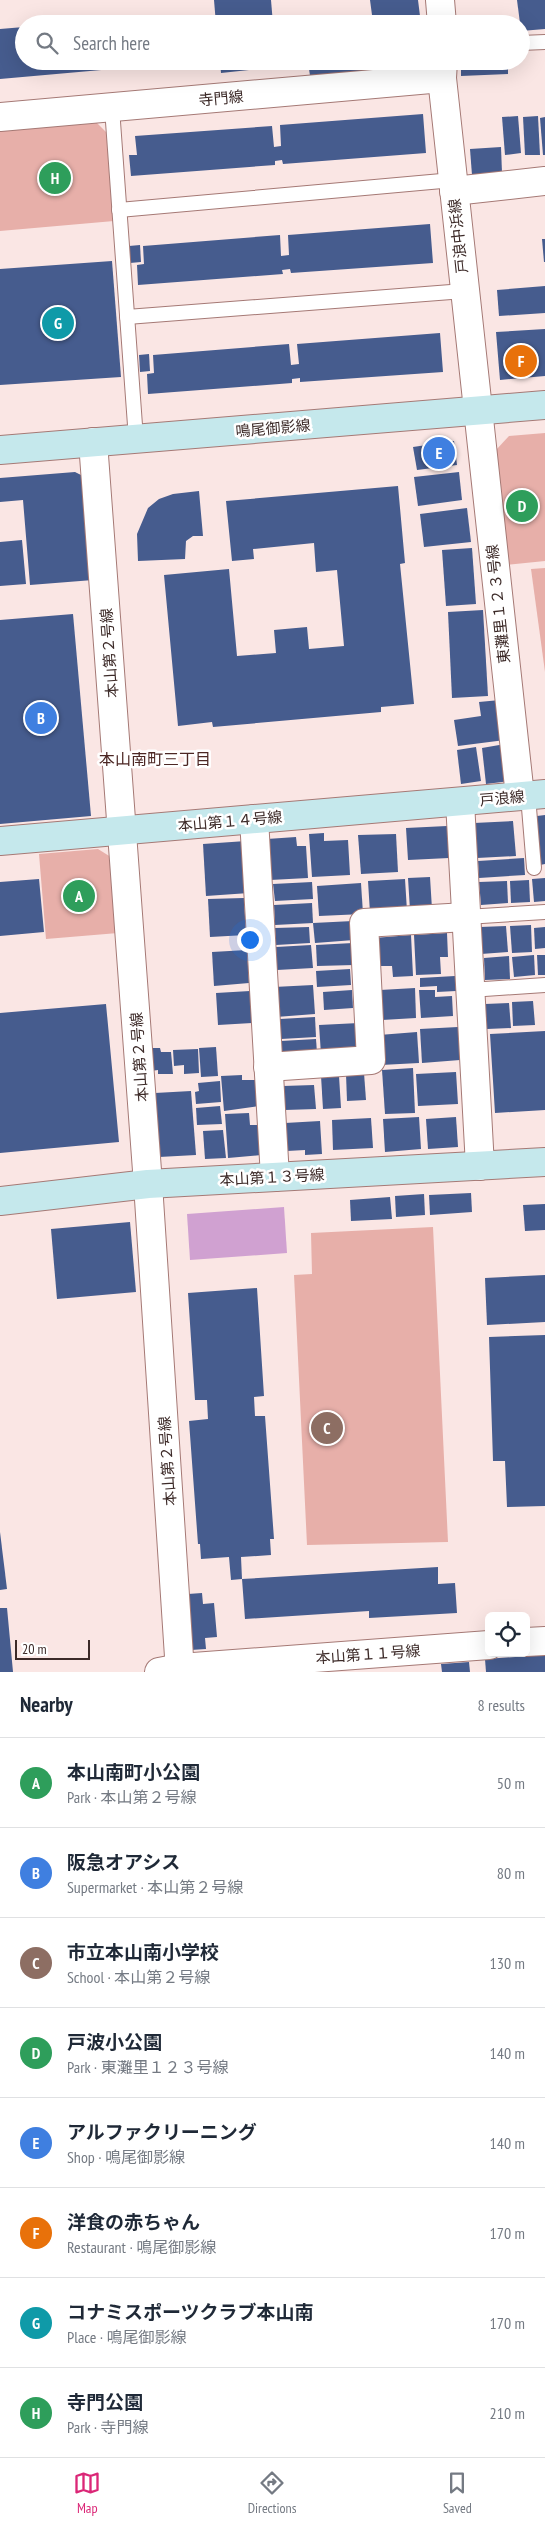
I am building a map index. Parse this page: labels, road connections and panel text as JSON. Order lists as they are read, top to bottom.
{
  "streets": {
    "street": [
      "寺門線",
      "戸浪中浜線",
      "鳴尾御影線",
      "東灘里１２３号線",
      "本山第２号線",
      "戸浪線",
      "本山第１４号線",
      "本山第１３号線",
      "本山第１１号線"
    ]
  },
  "crossings": [
    ["寺門線", "戸浪中浜線"],
    ["戸浪中浜線", "鳴尾御影線"],
    ["戸浪中浜線", "東灘里１２３号線"],
    ["鳴尾御影線", "東灘里１２３号線"],
    ["鳴尾御影線", "本山第２号線"],
    ["東灘里１２３号線", "戸浪線"],
    ["本山第２号線", "本山第１４号線"],
    ["本山第２号線", "本山第１３号線"],
    ["本山第２号線", "本山第１１号線"],
    ["戸浪線", "本山第１４号線"]
  ],
  "districts": ["本山南町三丁目"],
  "scale_bar": "20 m",
  "page": {
    "search": "Search here",
    "pins": [
      "H",
      "G",
      "F",
      "E",
      "D",
      "B",
      "A",
      "C"
    ],
    "scale": "20 m",
    "heading": ["Nearby", "8 results"],
    "list": [
      {
        "mark": "A",
        "name": "本山南町小公園",
        "note": "Park · 本山第２号線",
        "value": "50 m"
      },
      {
        "mark": "B",
        "name": "阪急オアシス",
        "note": "Supermarket · 本山第２号線",
        "value": "80 m"
      },
      {
        "mark": "C",
        "name": "市立本山南小学校",
        "note": "School · 本山第２号線",
        "value": "130 m"
      },
      {
        "mark": "D",
        "name": "戸波小公園",
        "note": "Park · 東灘里１２３号線",
        "value": "140 m"
      },
      {
        "mark": "E",
        "name": "アルファクリーニング",
        "note": "Shop · 鳴尾御影線",
        "value": "140 m"
      },
      {
        "mark": "F",
        "name": "洋食の赤ちゃん",
        "note": "Restaurant · 鳴尾御影線",
        "value": "170 m"
      },
      {
        "mark": "G",
        "name": "コナミスポーツクラブ本山南",
        "note": "Place · 鳴尾御影線",
        "value": "170 m"
      },
      {
        "mark": "H",
        "name": "寺門公園",
        "note": "Park · 寺門線",
        "value": "210 m"
      }
    ],
    "nav": ["Map", "Directions", "Saved"]
  }
}
